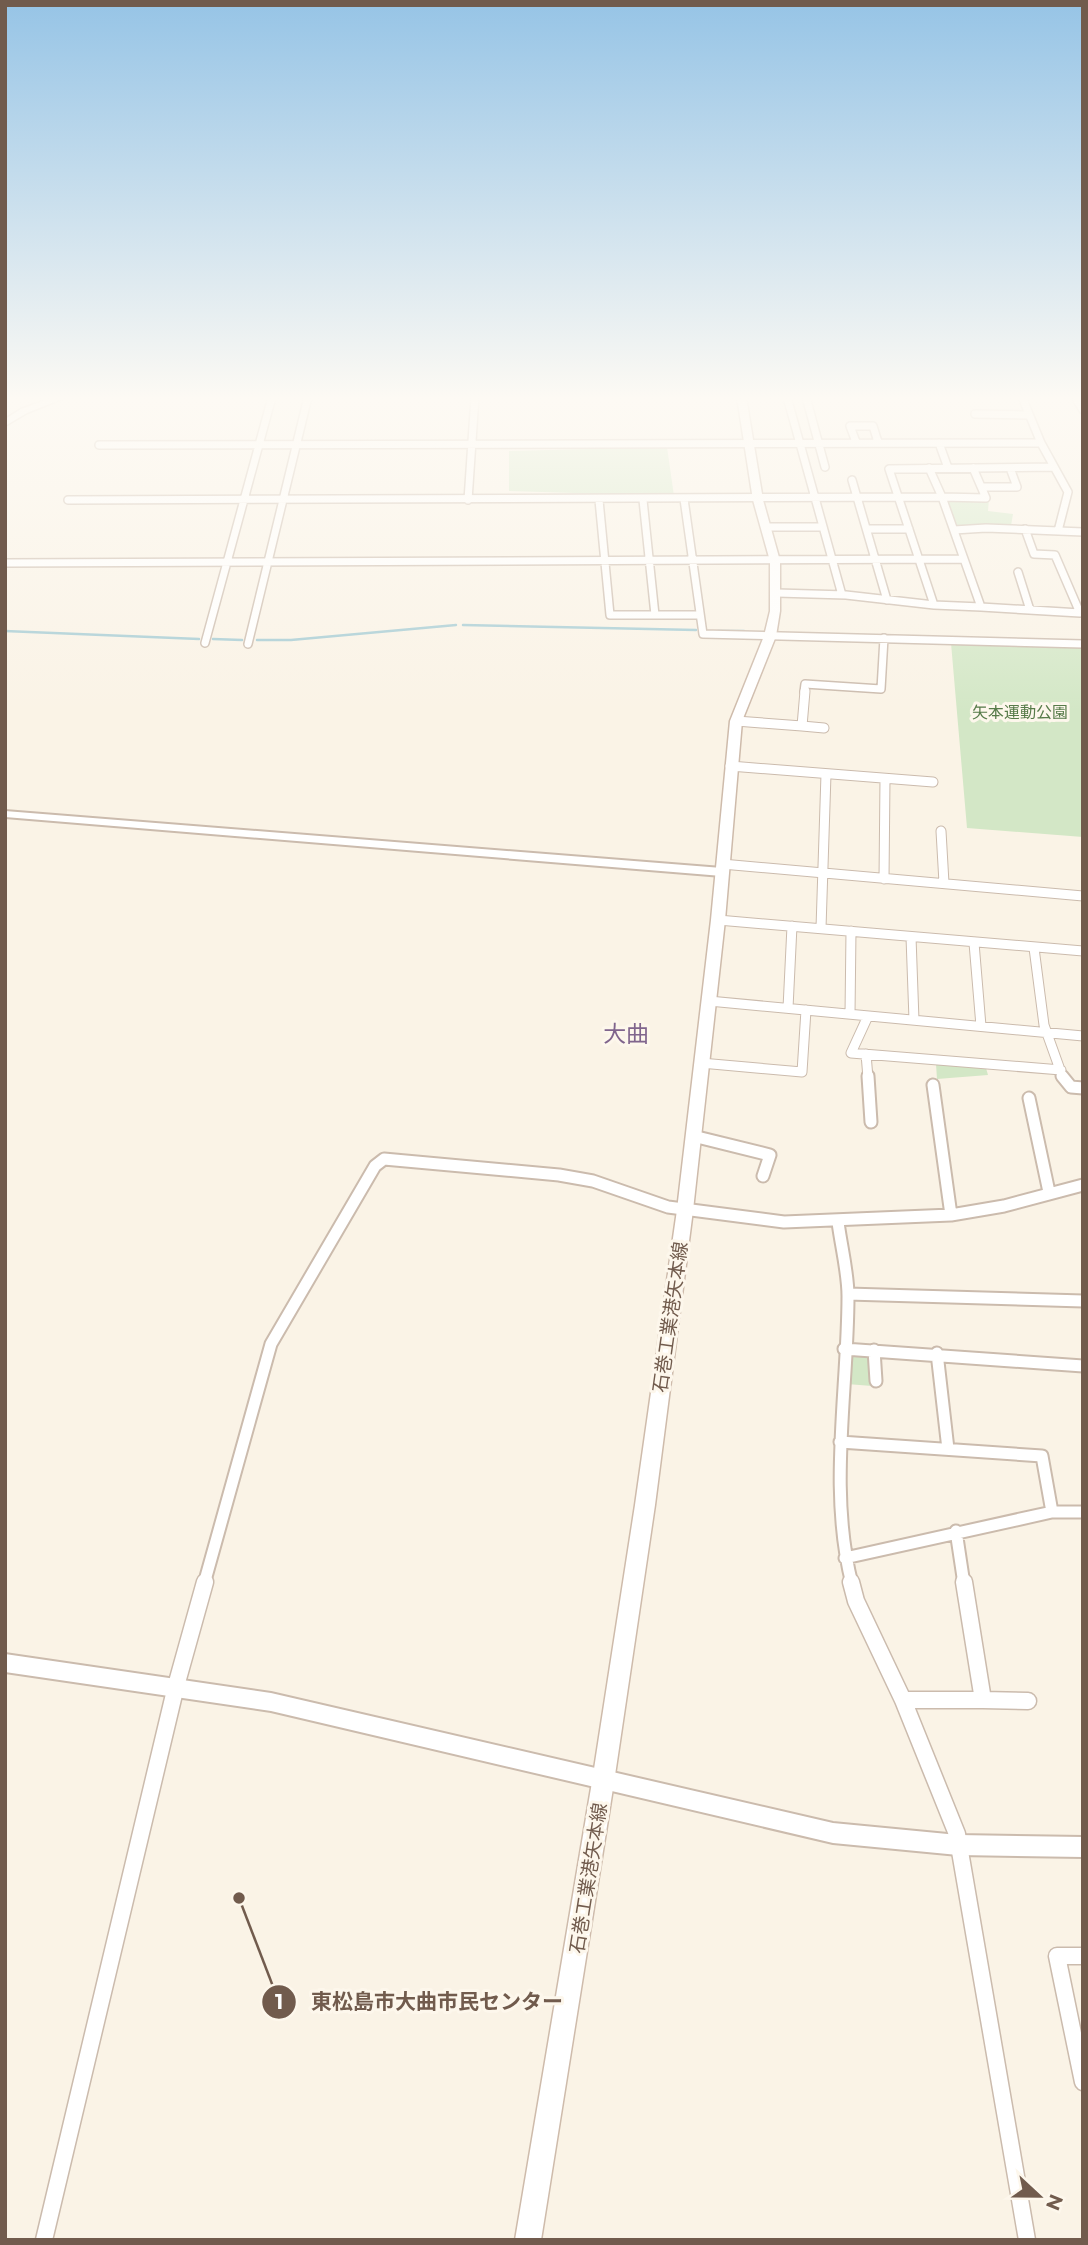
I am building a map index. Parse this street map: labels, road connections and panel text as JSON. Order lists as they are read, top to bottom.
{
  "streets": {
    "main road": ["石巻工業港矢本線"]
  },
  "districts": ["大曲"],
  "parks": ["矢本運動公園"],
  "places": ["東松島市大曲市民センター"],
  "north": "right"
}
